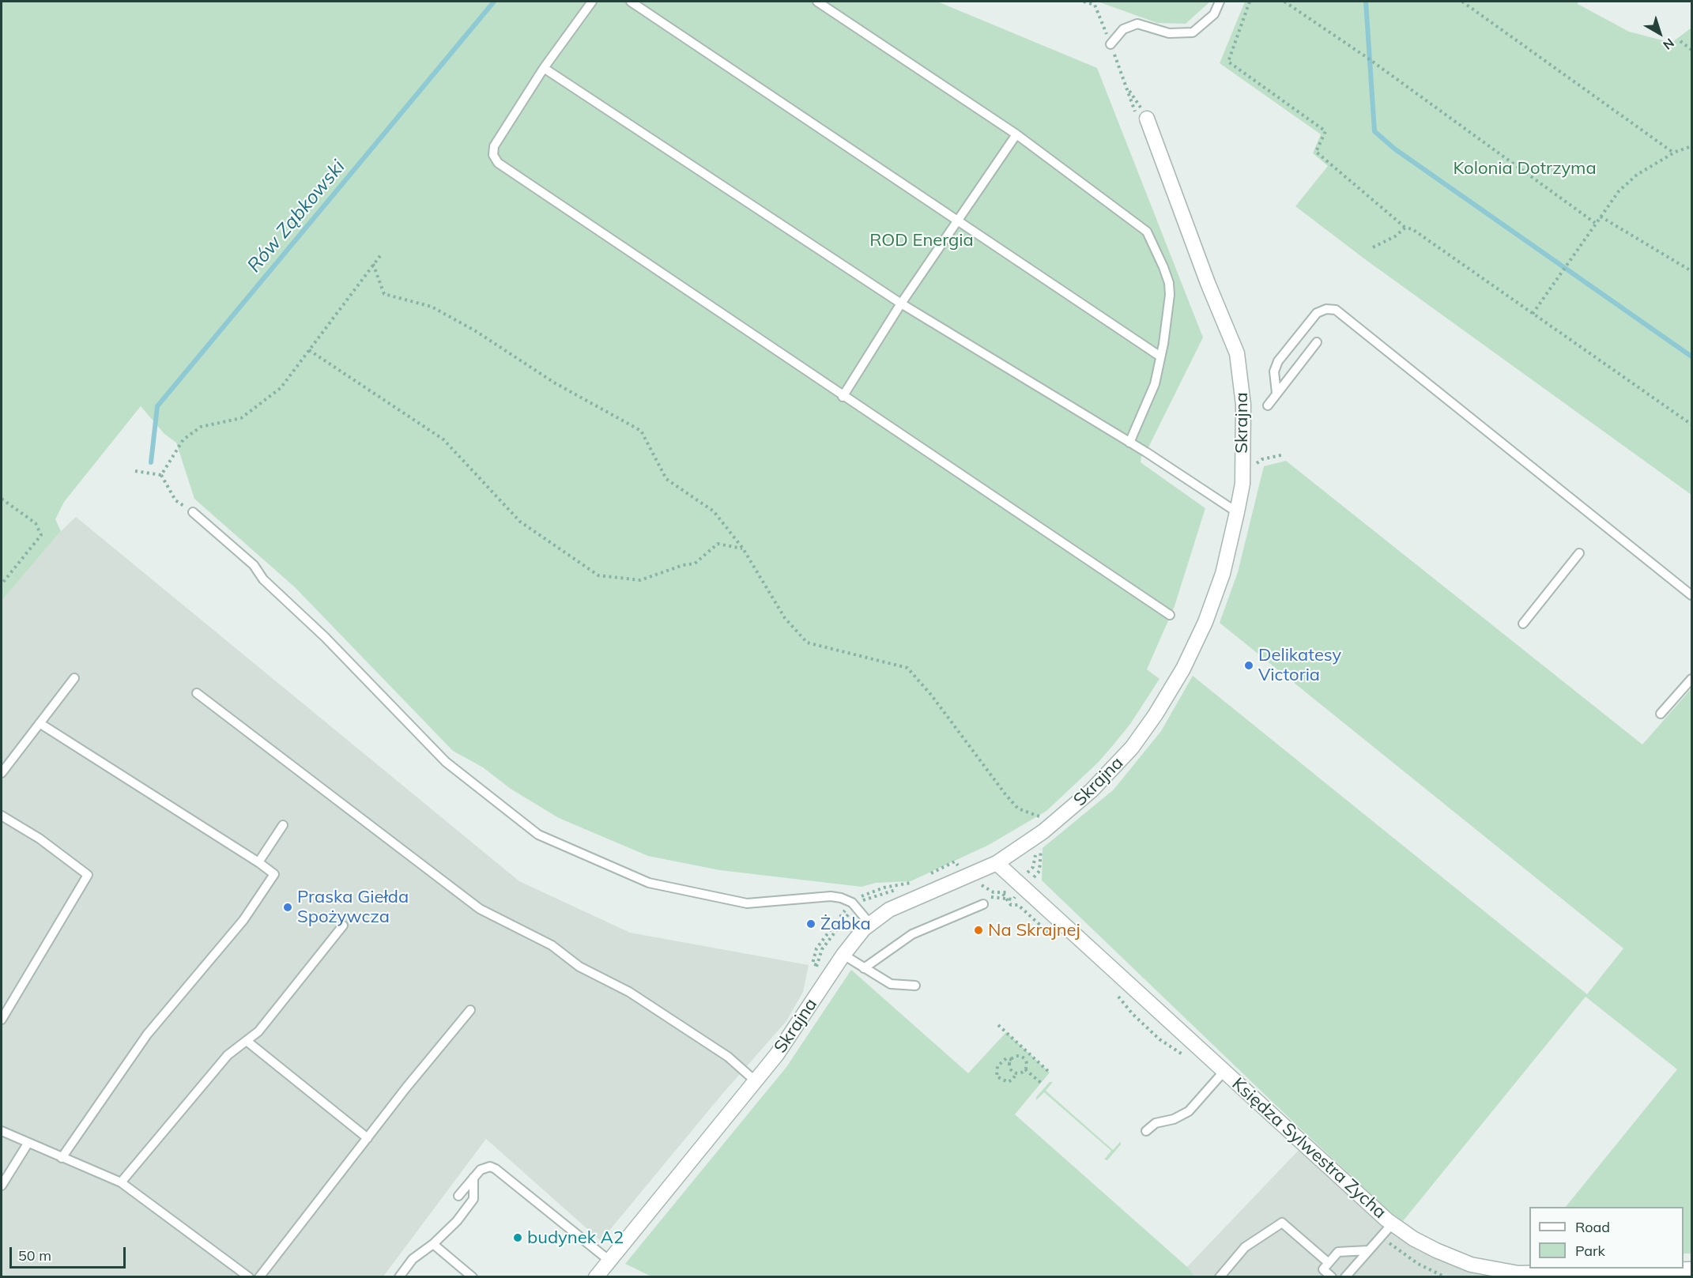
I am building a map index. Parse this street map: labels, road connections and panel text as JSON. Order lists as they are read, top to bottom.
{
  "streets": {
    "street": ["Skrajna", "Księdza Sylwestra Zycha"]
  },
  "crossings": [
    ["Skrajna", "Księdza Sylwestra Zycha"]
  ],
  "water": ["Rów Ząbkowski"],
  "parks": ["Kolonia Dotrzyma", "ROD Energia"],
  "places": [
    "Delikatesy Victoria",
    "Praska Giełda Spożywcza",
    "Żabka",
    "Na Skrajnej",
    "budynek A2"
  ],
  "legend": ["Road", "Park"],
  "scale_bar": "50 m",
  "north": "bottom right"
}
